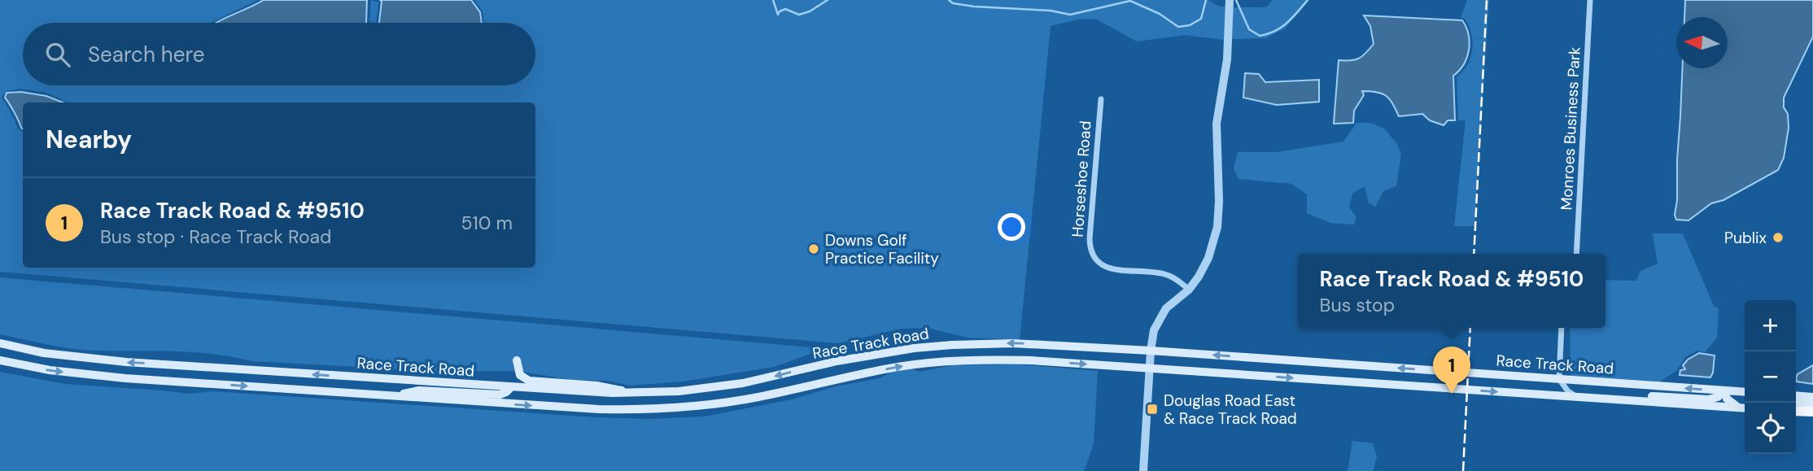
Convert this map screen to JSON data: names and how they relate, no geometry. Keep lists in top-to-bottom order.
{
  "streets": {
    "main road": ["Race Track Road"],
    "street": ["Monroes Business Park", "Horseshoe Road"]
  },
  "places": {
    "other": ["Publix", "Downs Golf Practice Facility"],
    "transit": ["Douglas Road East & Race Track Road"]
  },
  "north": "left",
  "page": {
    "search": "Search here",
    "heading": "Nearby",
    "list": [
      {
        "mark": "1",
        "name": "Race Track Road & #9510",
        "note": "Bus stop · Race Track Road",
        "value": "510 m"
      }
    ],
    "popup": ["Race Track Road & #9510", "Bus stop"],
    "map_buttons": ["+", "−"],
    "pins": "1"
  }
}
